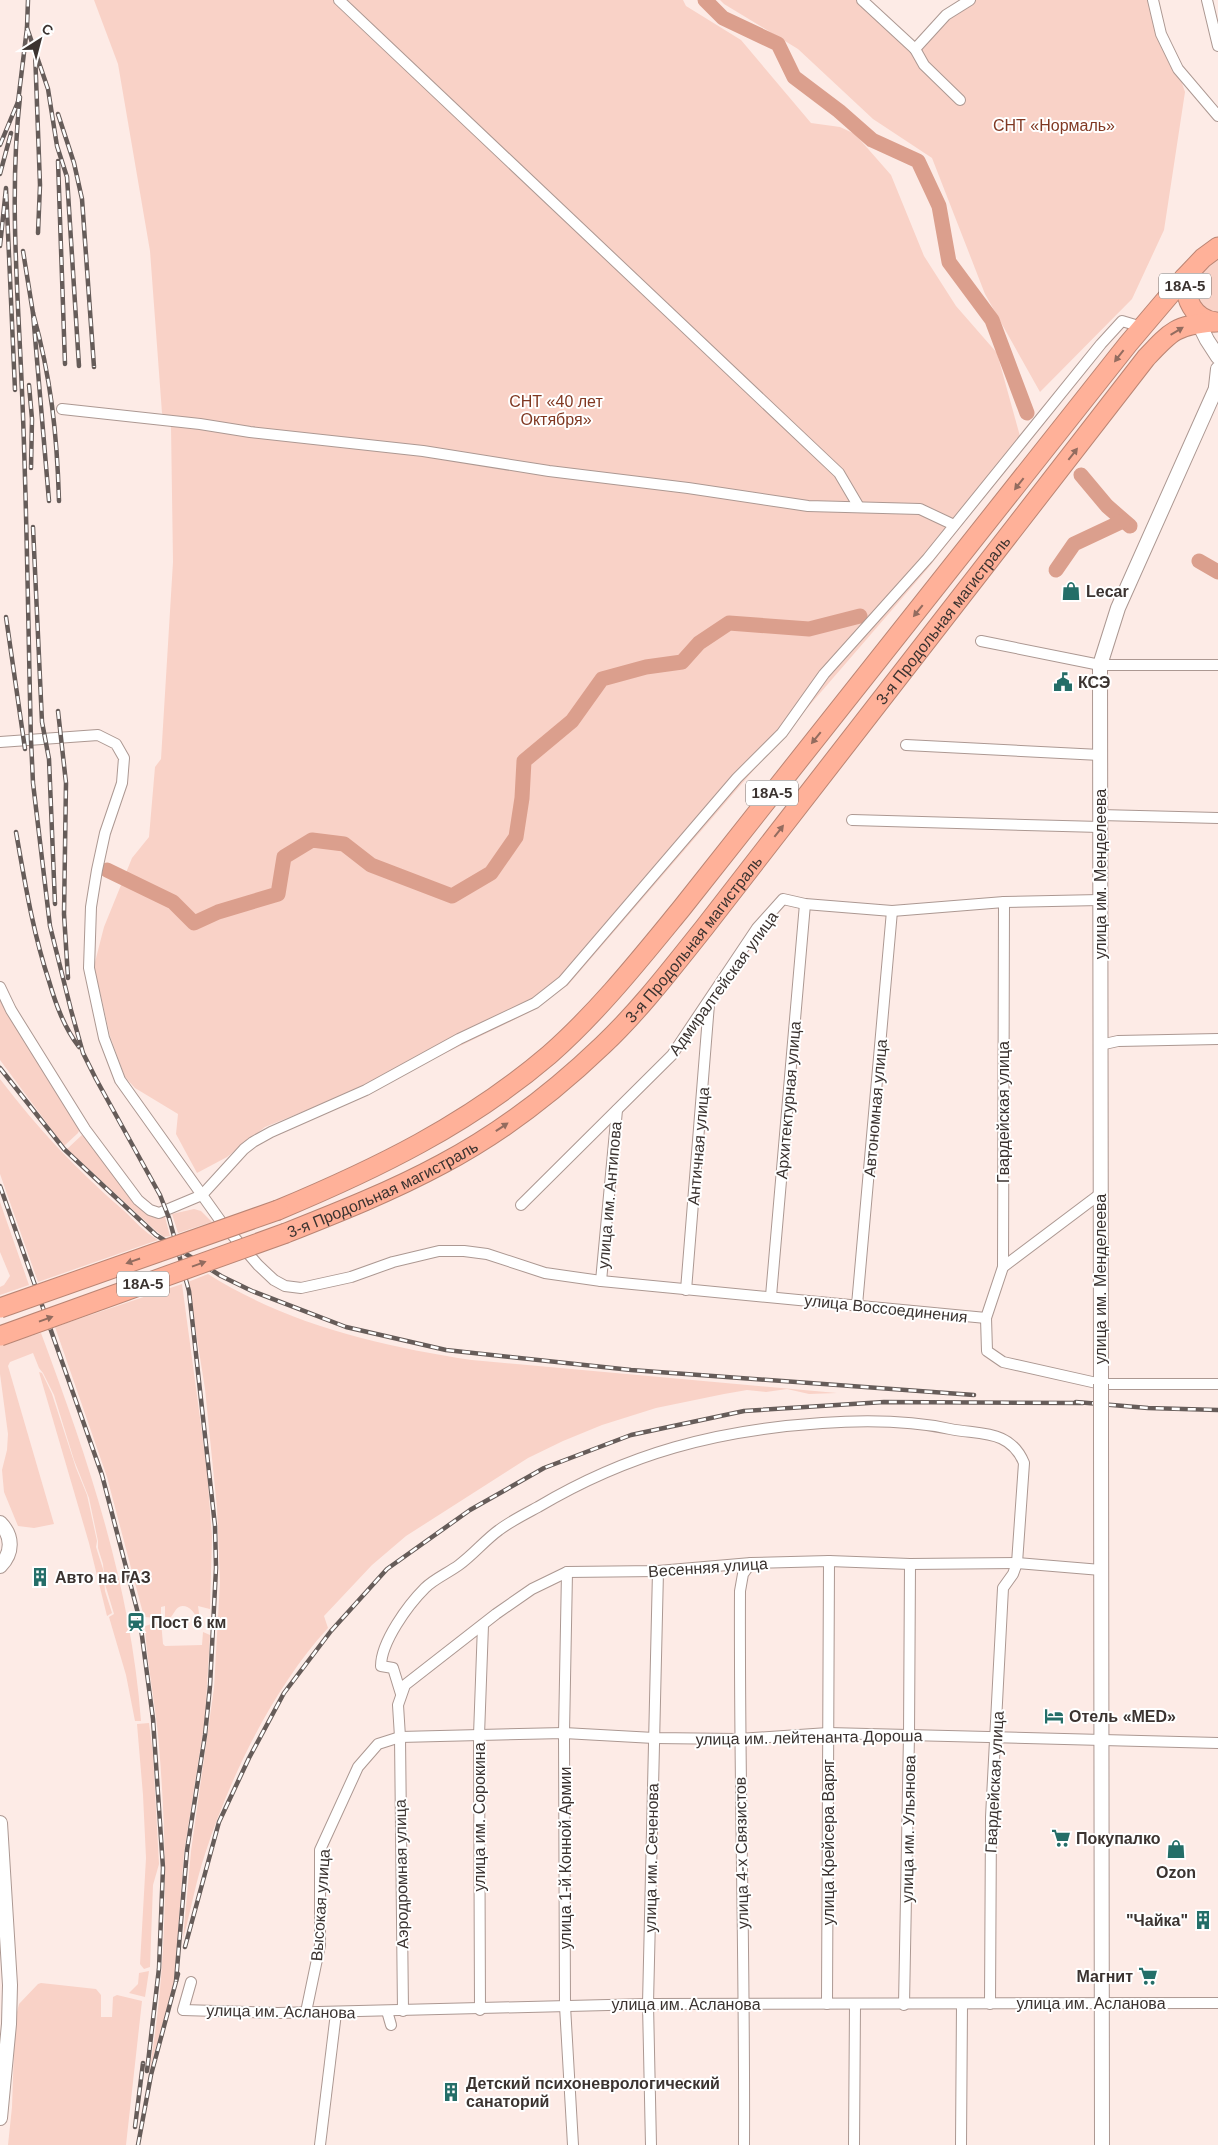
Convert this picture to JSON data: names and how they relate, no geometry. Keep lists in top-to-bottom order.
{
  "streets": {
    "highway": ["18А-5", "3-я Продольная магистраль"],
    "main road": ["улица им. Менделеева"],
    "street": [
      "Адмиралтейская улица",
      "Архитектурная улица",
      "Автономная улица",
      "Гвардейская улица",
      "Античная улица",
      "улица им. Антипова",
      "улица Воссоединения",
      "Весенняя улица",
      "улица им. лейтенанта Дороша",
      "улица им. Сорокина",
      "улица им. Ульянова",
      "улица Крейсера Варяг",
      "улица 4-х Связистов",
      "улица 1-й Конной Армии",
      "улица им. Сеченова",
      "Аэродромная улица",
      "Высокая улица",
      "улица им. Асланова"
    ]
  },
  "crossings": [
    ["18А-5", "3-я Продольная магистраль"],
    ["улица им. Менделеева", "Адмиралтейская улица"],
    ["улица им. Менделеева", "улица Воссоединения"],
    ["улица им. Менделеева", "Весенняя улица"],
    ["Адмиралтейская улица", "Архитектурная улица"],
    ["Адмиралтейская улица", "Автономная улица"],
    ["Адмиралтейская улица", "Гвардейская улица"],
    ["Адмиралтейская улица", "Античная улица"],
    ["Адмиралтейская улица", "улица им. Антипова"],
    ["Архитектурная улица", "улица Воссоединения"],
    ["Автономная улица", "улица Воссоединения"],
    ["Гвардейская улица", "улица Воссоединения"],
    ["Гвардейская улица", "Весенняя улица"],
    ["Гвардейская улица", "улица им. лейтенанта Дороша"],
    ["Гвардейская улица", "улица им. Асланова"],
    ["Античная улица", "улица Воссоединения"],
    ["улица им. Антипова", "улица Воссоединения"],
    ["Весенняя улица", "улица им. Сорокина"],
    ["Весенняя улица", "улица им. Ульянова"],
    ["Весенняя улица", "улица Крейсера Варяг"],
    ["Весенняя улица", "улица 4-х Связистов"],
    ["Весенняя улица", "улица 1-й Конной Армии"],
    ["Весенняя улица", "улица им. Сеченова"],
    ["улица им. лейтенанта Дороша", "улица им. Сорокина"],
    ["улица им. лейтенанта Дороша", "улица им. Ульянова"],
    ["улица им. лейтенанта Дороша", "улица Крейсера Варяг"],
    ["улица им. лейтенанта Дороша", "улица 4-х Связистов"],
    ["улица им. лейтенанта Дороша", "улица 1-й Конной Армии"],
    ["улица им. лейтенанта Дороша", "улица им. Сеченова"],
    ["улица им. лейтенанта Дороша", "Аэродромная улица"],
    ["улица им. лейтенанта Дороша", "Высокая улица"],
    ["улица им. Сорокина", "улица им. Асланова"],
    ["улица им. Ульянова", "улица им. Асланова"],
    ["улица Крейсера Варяг", "улица им. Асланова"],
    ["улица 4-х Связистов", "улица им. Асланова"],
    ["улица 1-й Конной Армии", "улица им. Асланова"],
    ["улица им. Сеченова", "улица им. Асланова"],
    ["Аэродромная улица", "Высокая улица"],
    ["Аэродромная улица", "улица им. Асланова"],
    ["Высокая улица", "улица им. Асланова"]
  ],
  "parks": ["СНТ «Нормаль»", "СНТ «40 лет Октября»"],
  "places": {
    "shop": ["Lecar", "Ozon"],
    "public building": ["КСЭ"],
    "building": ["Авто на ГАЗ", "\"Чайка\"", "Детский психоневрологический санаторий"],
    "station": ["Пост 6 км"],
    "hotel": ["Отель «MED»"],
    "supermarket": ["Покупалко", "Магнит"]
  },
  "north": "top right"
}
